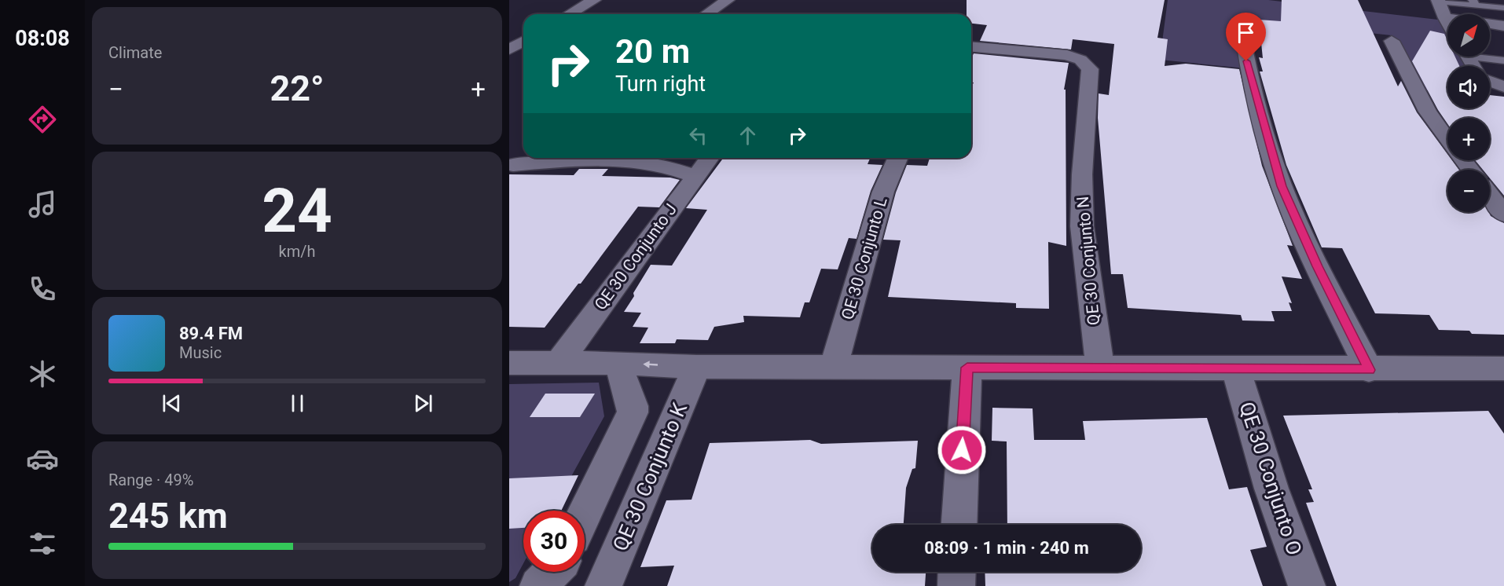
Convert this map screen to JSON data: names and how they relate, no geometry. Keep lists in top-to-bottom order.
{
  "streets": {
    "street": [
      "QE 30 Conjunto J",
      "QE 30 Conjunto L",
      "QE 30 Conjunto N",
      "QE 30 Conjunto K",
      "QE 30 Conjunto O"
    ]
  },
  "north": "top right",
  "page": {
    "tabs": "08:08",
    "tile": [
      "Climate",
      ["24", "km/h"],
      ["Range · 49%", "245 km"]
    ],
    "map_buttons": ["+", "−"],
    "turn": ["20 m", "Turn right"],
    "heat": ["−", "22°", "+"],
    "song": ["89.4 FM", "Music"],
    "limit": "30",
    "trip": "08:09 · 1 min · 240 m"
  }
}
